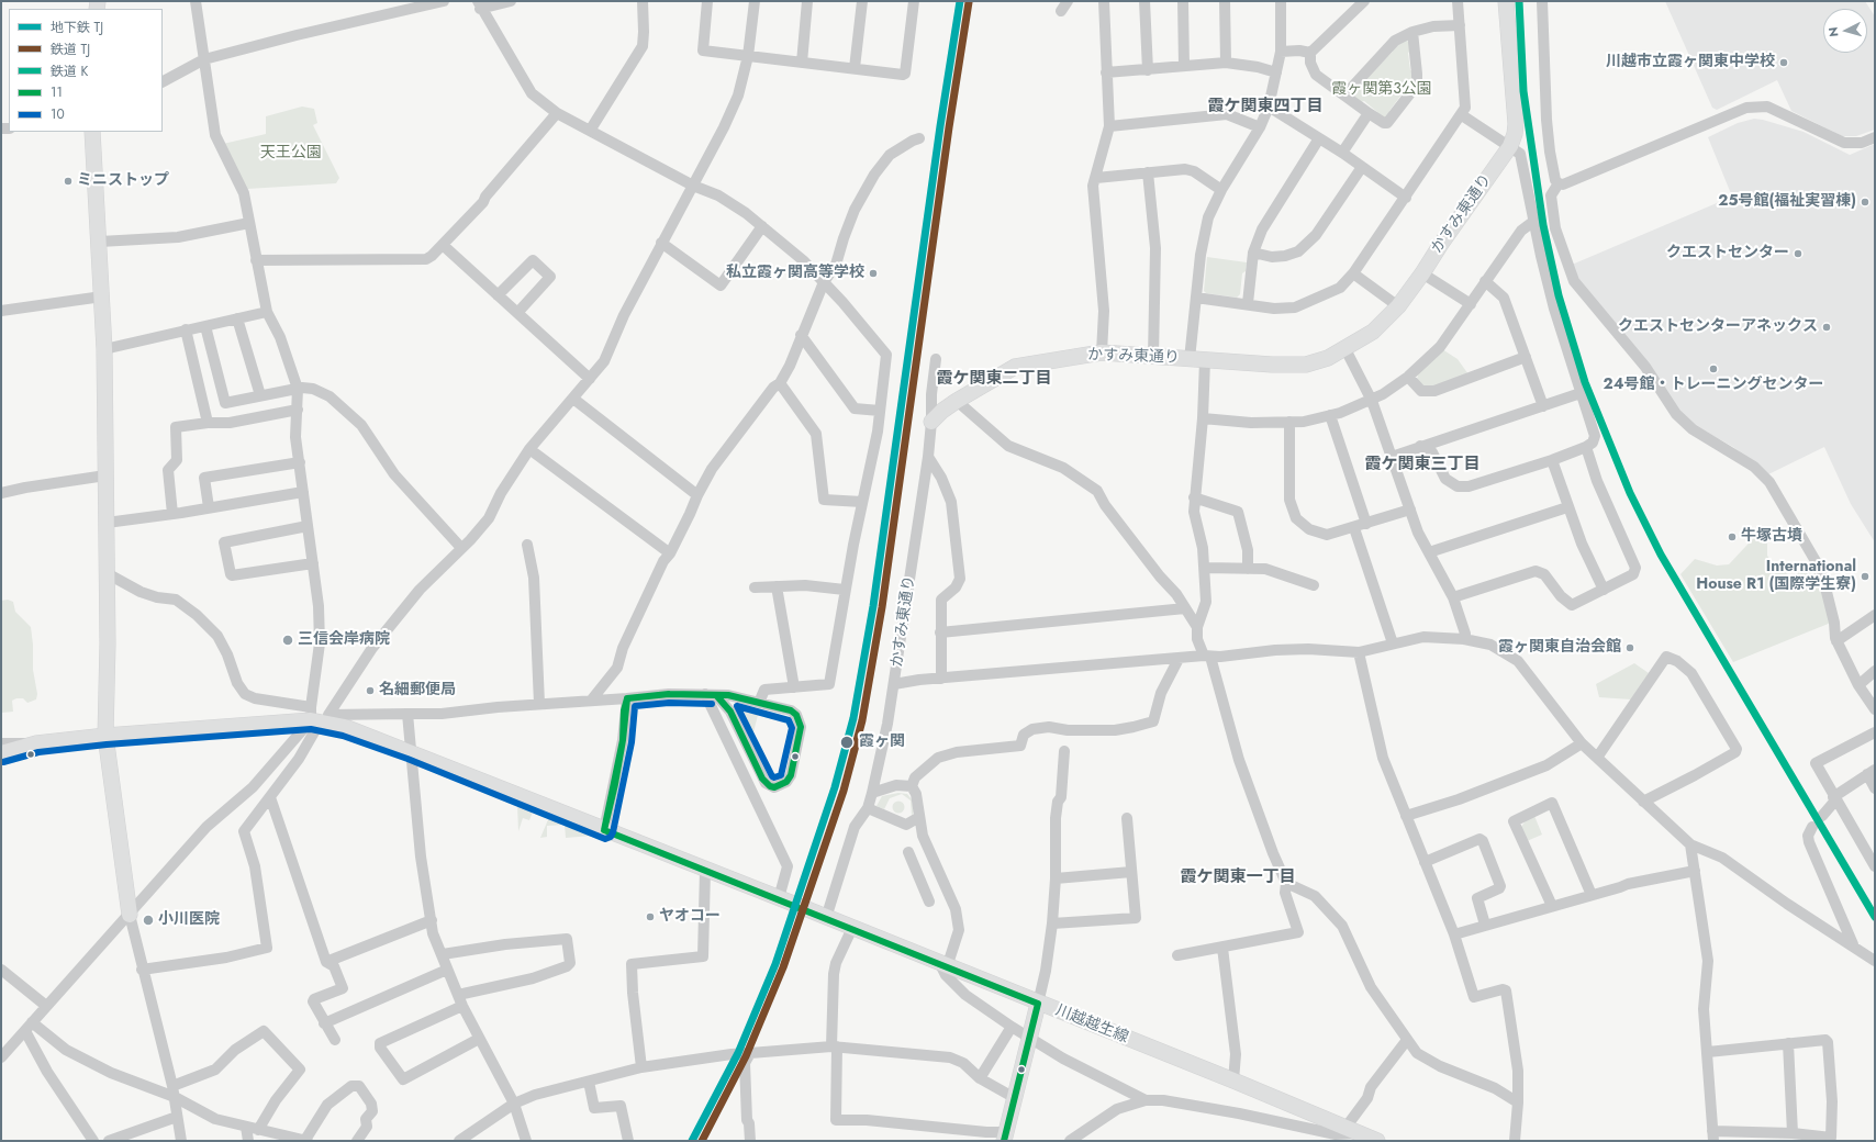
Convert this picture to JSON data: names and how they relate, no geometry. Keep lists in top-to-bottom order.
{
  "streets": {
    "street": ["かすみ東通り", "川越越生線"]
  },
  "crossings": [
    ["かすみ東通り", "川越越生線"]
  ],
  "districts": [
    "霞ケ関東四丁目",
    "霞ケ関東二丁目",
    "霞ケ関東三丁目",
    "霞ケ関東一丁目"
  ],
  "parks": ["霞ヶ関第3公園", "天王公園"],
  "places": [
    "川越市立霞ヶ関東中学校",
    "ミニストップ",
    "25号館(福祉実習棟)",
    "クエストセンター",
    "私立霞ヶ関高等学校",
    "クエストセンターアネックス",
    "24号館・トレーニングセンター",
    "牛塚古墳",
    "International House R1 (国際学生寮)",
    "三信会岸病院",
    "霞ヶ関東自治会館",
    "名細郵便局",
    "霞ヶ関",
    "ヤオコー",
    "小川医院"
  ],
  "lines": [
    "metro line TJ",
    "rail line K",
    "rail line TJ",
    "transit line 11",
    "transit line 10"
  ],
  "legend": [
    "地下鉄 TJ",
    "鉄道 TJ",
    "鉄道 K",
    "11",
    "10"
  ],
  "north": "left"
}
